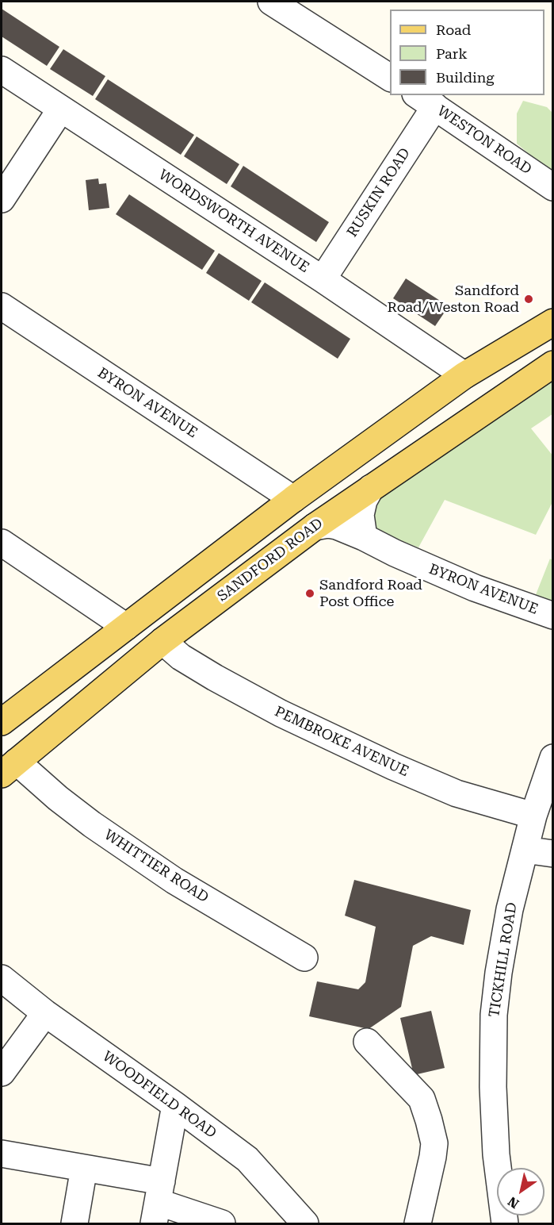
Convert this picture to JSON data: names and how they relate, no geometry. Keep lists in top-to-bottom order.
{
  "streets": {
    "main road": ["SANDFORD ROAD"],
    "street": [
      "WESTON ROAD",
      "RUSKIN ROAD",
      "WORDSWORTH AVENUE",
      "BYRON AVENUE",
      "PEMBROKE AVENUE",
      "WHITTIER ROAD",
      "TICKHILL ROAD",
      "WOODFIELD ROAD"
    ]
  },
  "crossings": [
    ["WESTON ROAD", "RUSKIN ROAD"],
    ["RUSKIN ROAD", "WORDSWORTH AVENUE"],
    ["BYRON AVENUE", "SANDFORD ROAD"],
    ["SANDFORD ROAD", "PEMBROKE AVENUE"],
    ["SANDFORD ROAD", "WHITTIER ROAD"],
    ["PEMBROKE AVENUE", "TICKHILL ROAD"]
  ],
  "places": ["Sandford Road/Weston Road", "Sandford Road Post Office"],
  "legend": ["Road", "Park", "Building"],
  "north": "bottom left"
}
